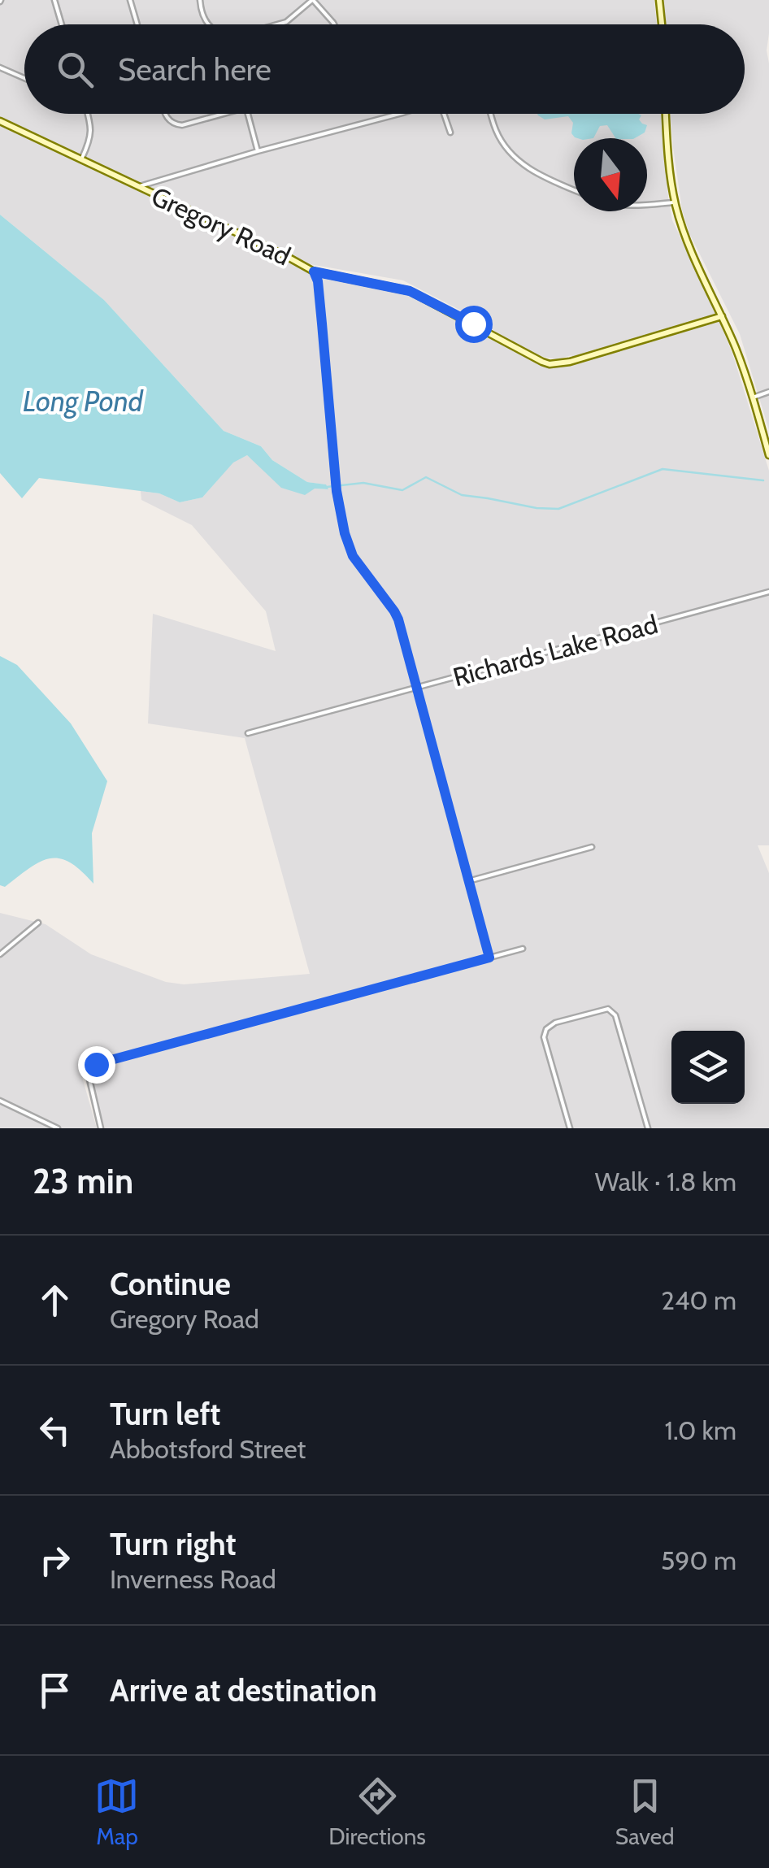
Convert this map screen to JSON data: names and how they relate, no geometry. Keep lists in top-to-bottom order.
{
  "streets": {
    "street": ["Gregory Road", "Richards Lake Road"]
  },
  "water": ["Long Pond"],
  "north": "bottom",
  "page": {
    "search": "Search here",
    "heading": ["23 min", "Walk · 1.8 km"],
    "list": [
      ["Continue", "Gregory Road", "240 m"],
      ["Turn left", "Abbotsford Street", "1.0 km"],
      ["Turn right", "Inverness Road", "590 m"],
      "Arrive at destination"
    ],
    "nav": ["Map", "Directions", "Saved"]
  }
}
